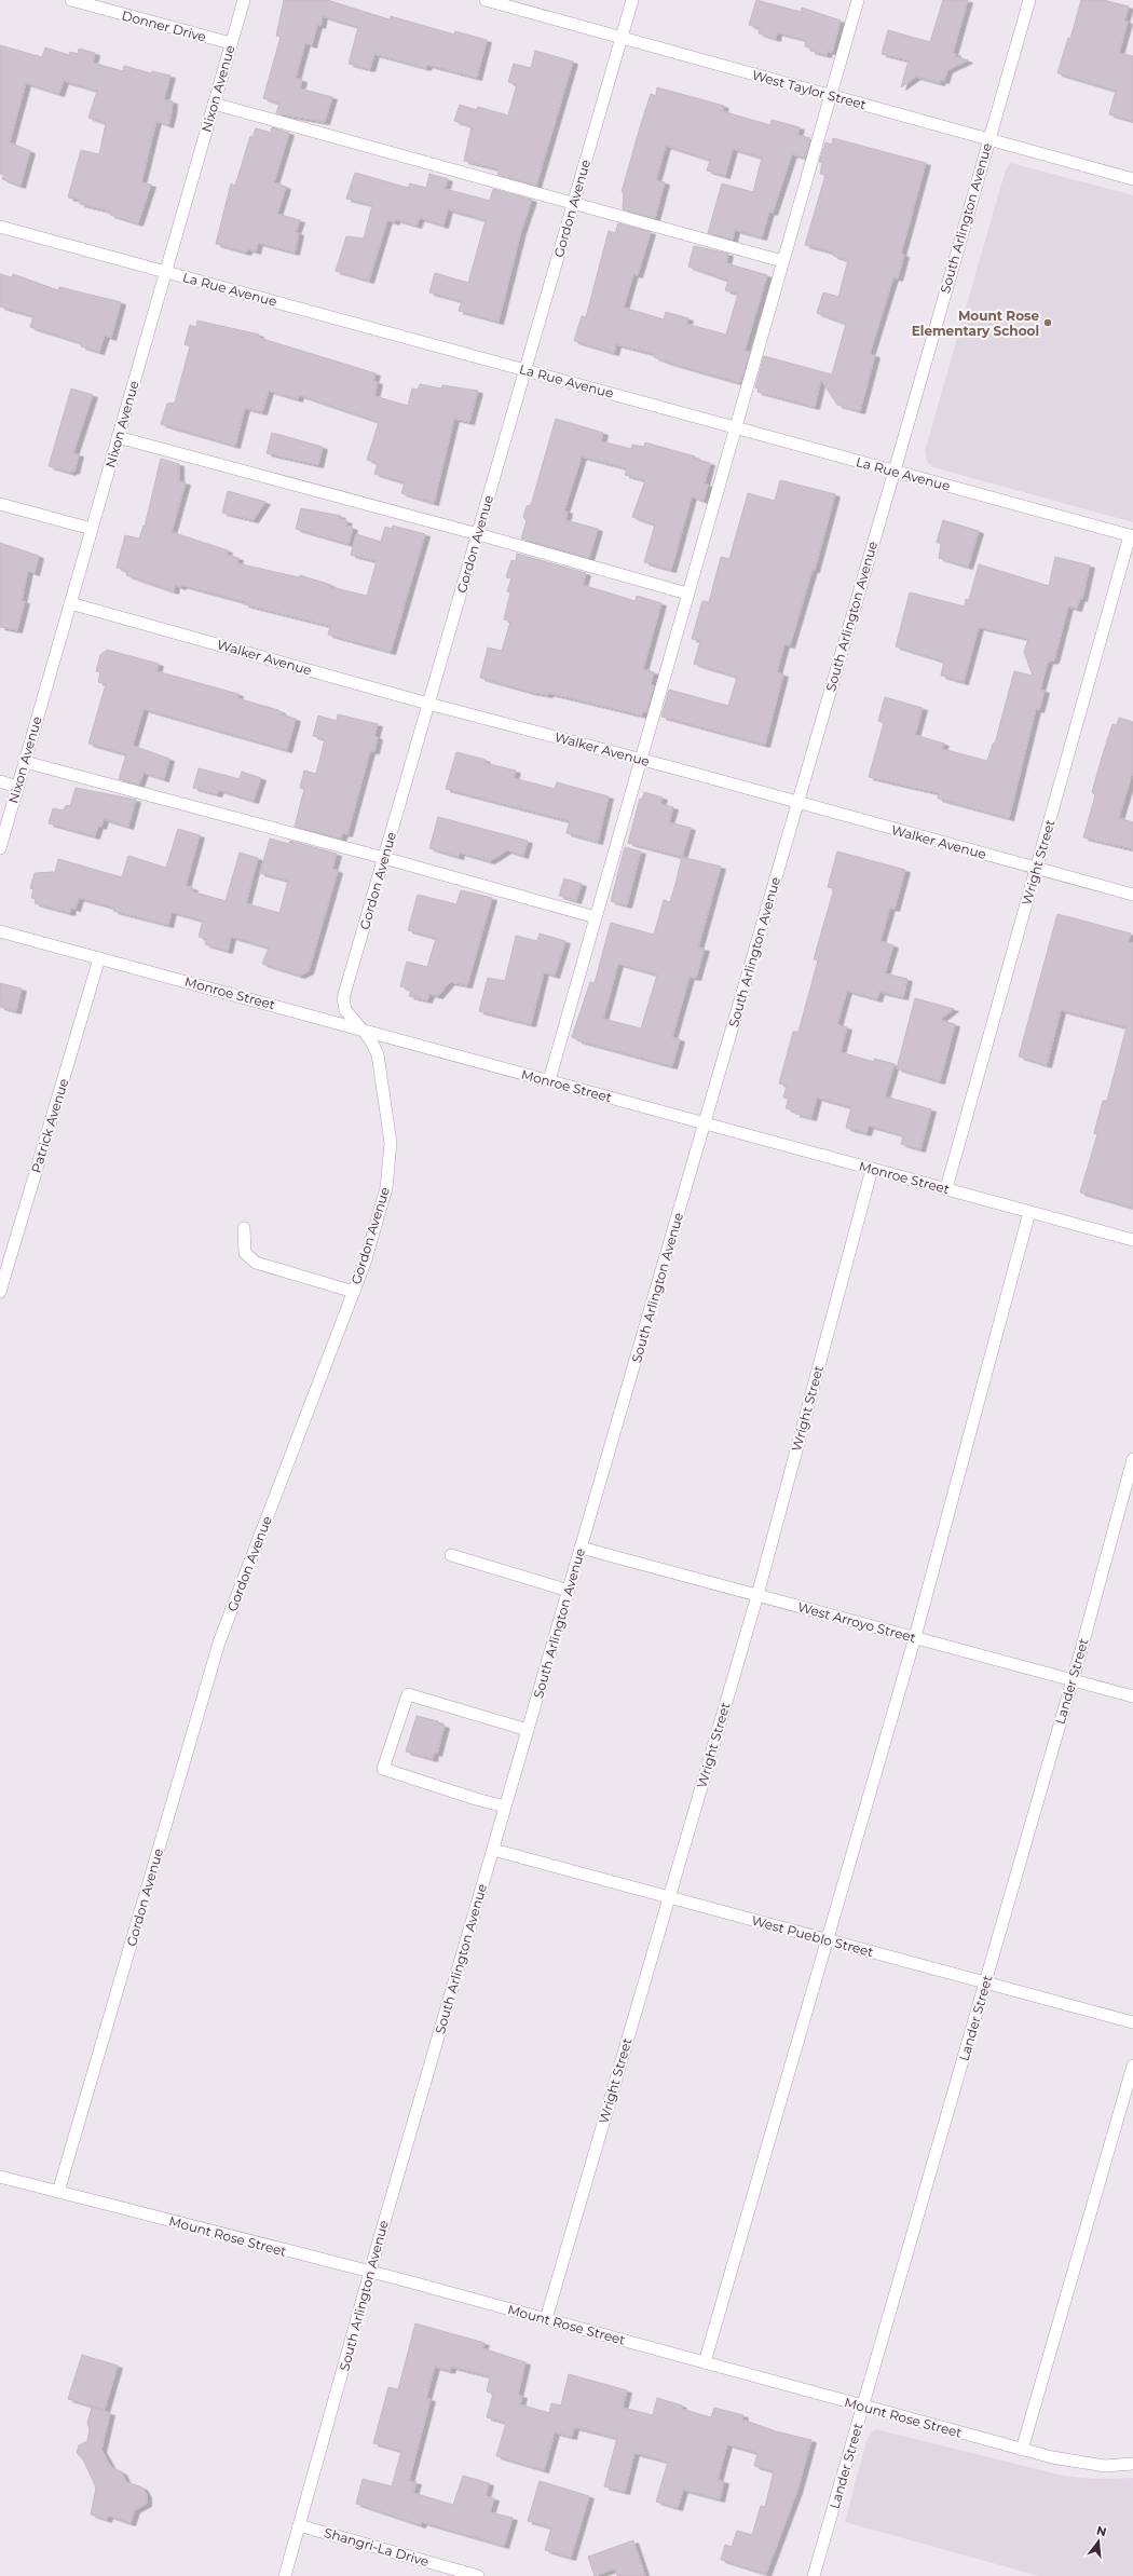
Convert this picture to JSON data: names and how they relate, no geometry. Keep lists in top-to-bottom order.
{
  "streets": {
    "street": [
      "Donner Drive",
      "Nixon Avenue",
      "West Taylor Street",
      "Gordon Avenue",
      "South Arlington Avenue",
      "La Rue Avenue",
      "Walker Avenue",
      "Wright Street",
      "Monroe Street",
      "Patrick Avenue",
      "West Arroyo Street",
      "Lander Street",
      "West Pueblo Street",
      "Mount Rose Street",
      "Shangri-La Drive"
    ]
  },
  "crossings": [
    ["Donner Drive", "Nixon Avenue"],
    ["Nixon Avenue", "La Rue Avenue"],
    ["Nixon Avenue", "Walker Avenue"],
    ["West Taylor Street", "Gordon Avenue"],
    ["West Taylor Street", "South Arlington Avenue"],
    ["Gordon Avenue", "La Rue Avenue"],
    ["Gordon Avenue", "Walker Avenue"],
    ["Gordon Avenue", "Monroe Street"],
    ["Gordon Avenue", "Mount Rose Street"],
    ["South Arlington Avenue", "La Rue Avenue"],
    ["South Arlington Avenue", "Walker Avenue"],
    ["South Arlington Avenue", "Monroe Street"],
    ["South Arlington Avenue", "West Arroyo Street"],
    ["South Arlington Avenue", "West Pueblo Street"],
    ["South Arlington Avenue", "Mount Rose Street"],
    ["South Arlington Avenue", "Shangri-La Drive"],
    ["La Rue Avenue", "Wright Street"],
    ["Walker Avenue", "Wright Street"],
    ["Wright Street", "Monroe Street"],
    ["Wright Street", "West Arroyo Street"],
    ["Wright Street", "West Pueblo Street"],
    ["Wright Street", "Mount Rose Street"],
    ["Monroe Street", "Patrick Avenue"],
    ["West Arroyo Street", "Lander Street"],
    ["Lander Street", "West Pueblo Street"],
    ["Lander Street", "Mount Rose Street"]
  ],
  "places": ["Mount Rose Elementary School"],
  "north": "top"
}
